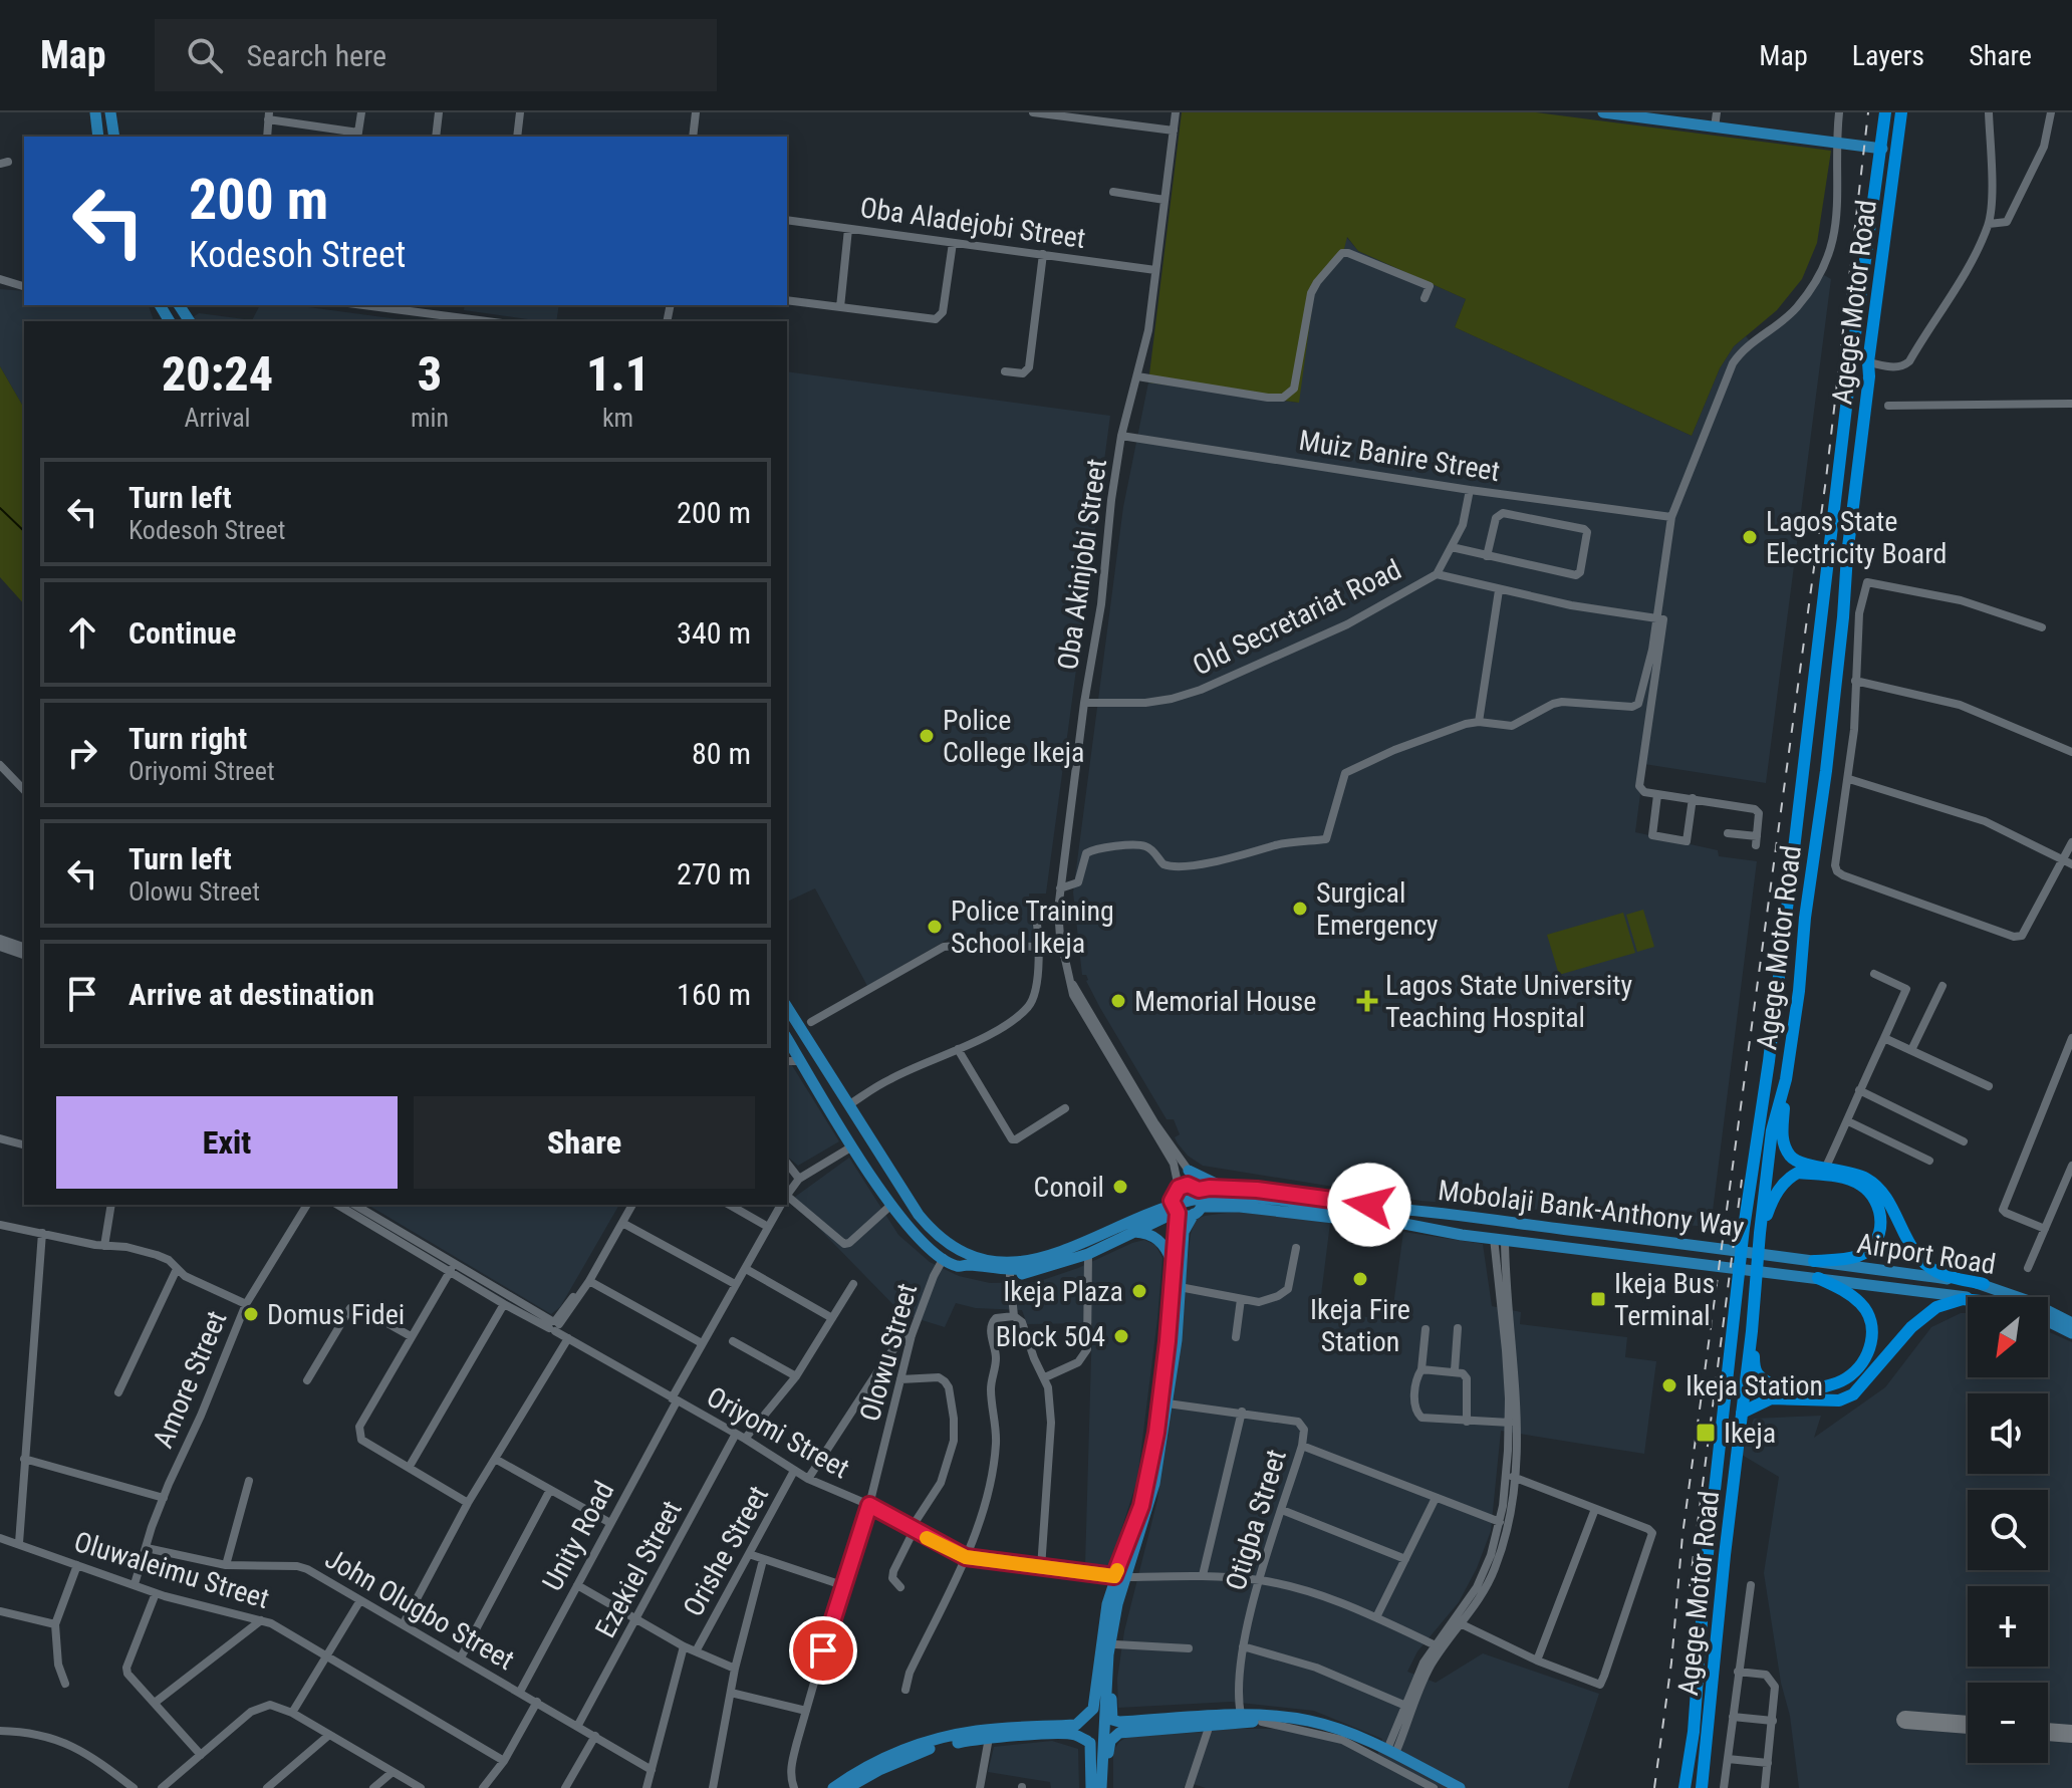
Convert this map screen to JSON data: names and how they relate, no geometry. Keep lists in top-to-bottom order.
{
  "streets": {
    "highway": ["Agege Motor Road"],
    "main road": ["Mobolaji Bank-Anthony Way", "Airport Road"],
    "street": [
      "Oba Aladejobi Street",
      "Muiz Banire Street",
      "Oba Akinjobi Street",
      "Old Secretariat Road",
      "Olowu Street",
      "Amore Street",
      "Oriyomi Street",
      "Otigba Street",
      "Unity Road",
      "Orishe Street",
      "Ezekiel Street",
      "Oluwaleimu Street",
      "John Olugbo Street"
    ]
  },
  "crossings": [
    ["Oba Aladejobi Street", "Oba Akinjobi Street"],
    ["Muiz Banire Street", "Oba Akinjobi Street"],
    ["Muiz Banire Street", "Old Secretariat Road"],
    ["Oba Akinjobi Street", "Old Secretariat Road"],
    ["Mobolaji Bank-Anthony Way", "Airport Road"],
    ["Mobolaji Bank-Anthony Way", "Olowu Street"],
    ["Mobolaji Bank-Anthony Way", "Unity Road"],
    ["Olowu Street", "Oriyomi Street"],
    ["Amore Street", "Oluwaleimu Street"],
    ["Amore Street", "John Olugbo Street"],
    ["Oriyomi Street", "Unity Road"],
    ["Oriyomi Street", "Orishe Street"],
    ["Oriyomi Street", "Ezekiel Street"],
    ["Unity Road", "John Olugbo Street"],
    ["Ezekiel Street", "John Olugbo Street"]
  ],
  "places": {
    "other": [
      "Lagos State Electricity Board",
      "Police College Ikeja",
      "Surgical Emergency",
      "Police Training School Ikeja",
      "Memorial House",
      "Conoil",
      "Ikeja Fire Station",
      "Ikeja Plaza",
      "Domus Fidei",
      "Block 504",
      "Ikeja Station"
    ],
    "health": ["Lagos State University Teaching Hospital"],
    "transit": ["Ikeja Bus Terminal", "Ikeja"]
  },
  "north": "bottom left",
  "page": {
    "header": "Map",
    "search": "Search here",
    "nav": ["Map", "Layers", "Share"],
    "turn": ["200 m", "Kodesoh Street"],
    "eta": [
      "20:24",
      "Arrival",
      "3",
      "min",
      "1.1",
      "km"
    ],
    "list": [
      {
        "name": "Turn left",
        "note": "Kodesoh Street",
        "value": "200 m"
      },
      {
        "name": "Continue",
        "value": "340 m"
      },
      {
        "name": "Turn right",
        "note": "Oriyomi Street",
        "value": "80 m"
      },
      {
        "name": "Turn left",
        "note": "Olowu Street",
        "value": "270 m"
      },
      {
        "name": "Arrive at destination",
        "value": "160 m"
      }
    ],
    "buttons": ["Exit", "Share"],
    "map_buttons": ["+", "−"]
  }
}
